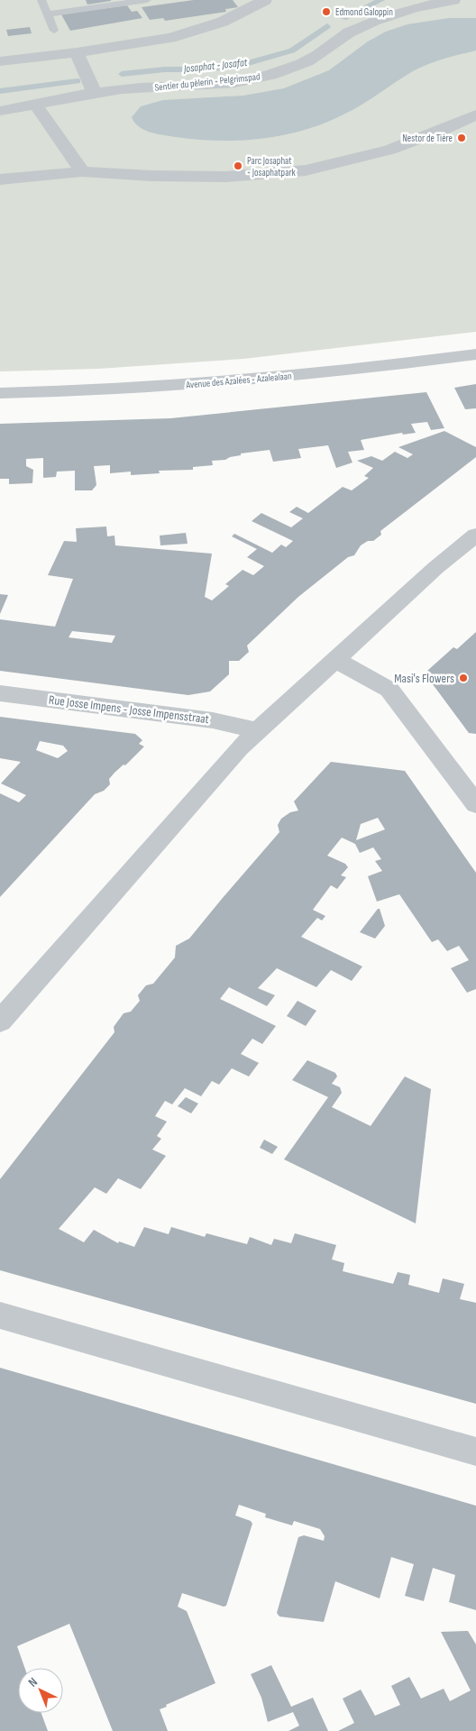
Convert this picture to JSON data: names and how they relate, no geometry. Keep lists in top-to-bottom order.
{
  "streets": {
    "street": ["Sentier du pèlerin - Pelgrimspad", "Avenue des Azalées - Azalealaan", "Rue Josse Impens - Josse Impensstraat"]
  },
  "water": ["Josaphat - Josafat"],
  "places": [
    "Edmond Galoppin",
    "Nestor de Tière",
    "Parc Josaphat - Josaphatpark",
    "Masi's Flowers"
  ],
  "north": "top left"
}
